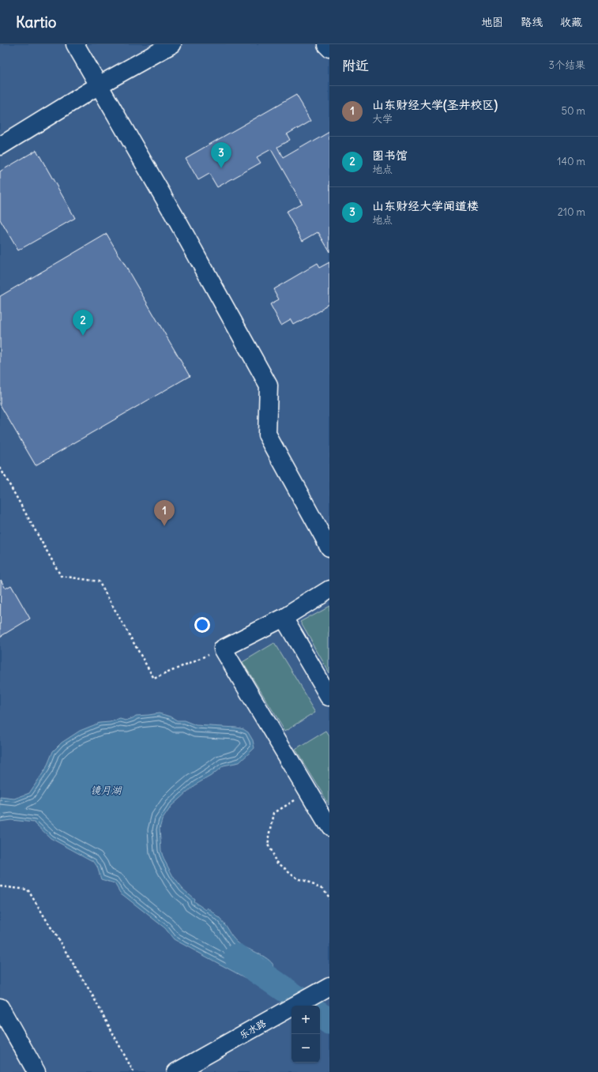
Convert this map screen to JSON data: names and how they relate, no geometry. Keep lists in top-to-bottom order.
{
  "streets": {
    "street": ["乐水路"]
  },
  "water": ["镜月湖"],
  "page": {
    "header": "Kartio",
    "nav": ["地图", "路线", "收藏"],
    "heading": ["附近", "3个结果"],
    "list": [
      {
        "mark": "1",
        "name": "山东财经大学(圣井校区)",
        "note": "大学",
        "value": "50 m"
      },
      {
        "mark": "2",
        "name": "图书馆",
        "note": "地点",
        "value": "140 m"
      },
      {
        "mark": "3",
        "name": "山东财经大学闻道楼",
        "note": "地点",
        "value": "210 m"
      }
    ],
    "pins": ["3", "2", "1"],
    "map_buttons": ["+", "−"]
  }
}
